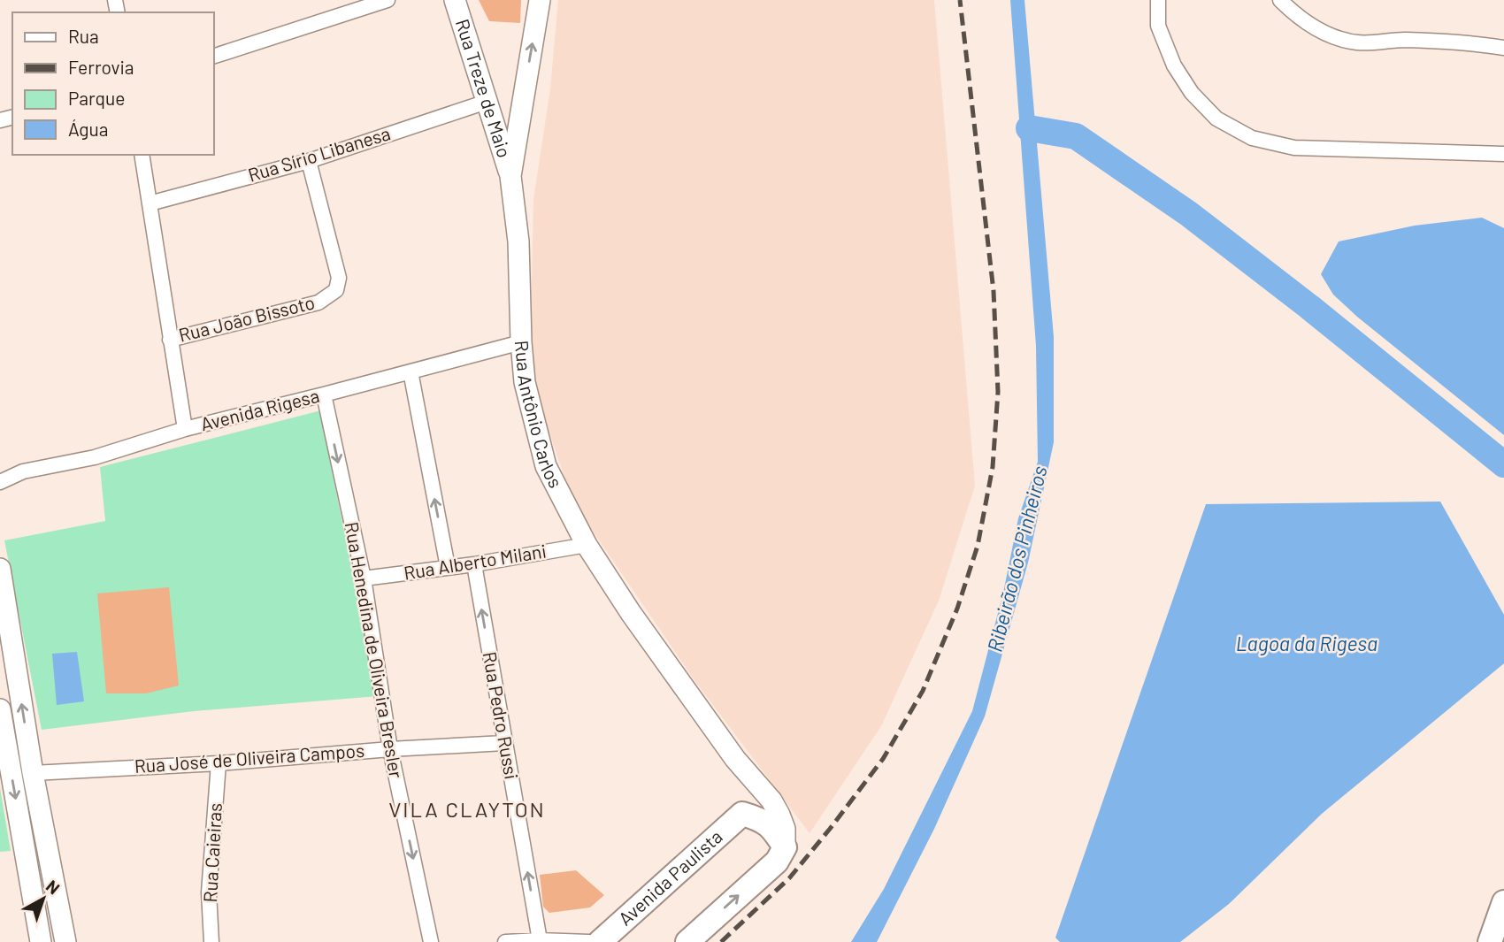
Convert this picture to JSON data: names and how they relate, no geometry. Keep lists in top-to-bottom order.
{
  "streets": {
    "main road": ["Rua Treze de Maio", "Rua Antônio Carlos", "Avenida Paulista"],
    "street": [
      "Rua Sírio Libanesa",
      "Rua João Bissoto",
      "Avenida Rigesa",
      "Rua Alberto Milani",
      "Rua Henedina de Oliveira Bresler",
      "Rua Pedro Russi",
      "Rua José de Oliveira Campos",
      "Rua Caieiras"
    ]
  },
  "crossings": [
    ["Rua Treze de Maio", "Rua Sírio Libanesa"],
    ["Rua Treze de Maio", "Rua Antônio Carlos"],
    ["Rua Sírio Libanesa", "Rua João Bissoto"],
    ["Avenida Rigesa", "Rua Antônio Carlos"],
    ["Avenida Rigesa", "Rua Henedina de Oliveira Bresler"],
    ["Rua Antônio Carlos", "Rua Alberto Milani"],
    ["Rua Alberto Milani", "Rua Henedina de Oliveira Bresler"],
    ["Rua Alberto Milani", "Rua Pedro Russi"],
    ["Rua Henedina de Oliveira Bresler", "Rua José de Oliveira Campos"],
    ["Rua Pedro Russi", "Rua José de Oliveira Campos"],
    ["Rua José de Oliveira Campos", "Rua Caieiras"]
  ],
  "one_way": ["Rua Pedro Russi"],
  "districts": ["VILA CLAYTON"],
  "water": ["Ribeirão dos Pinheiros", "Lagoa da Rigesa"],
  "legend": [
    "Rua",
    "Ferrovia",
    "Parque",
    "Água"
  ],
  "north": "top right"
}
